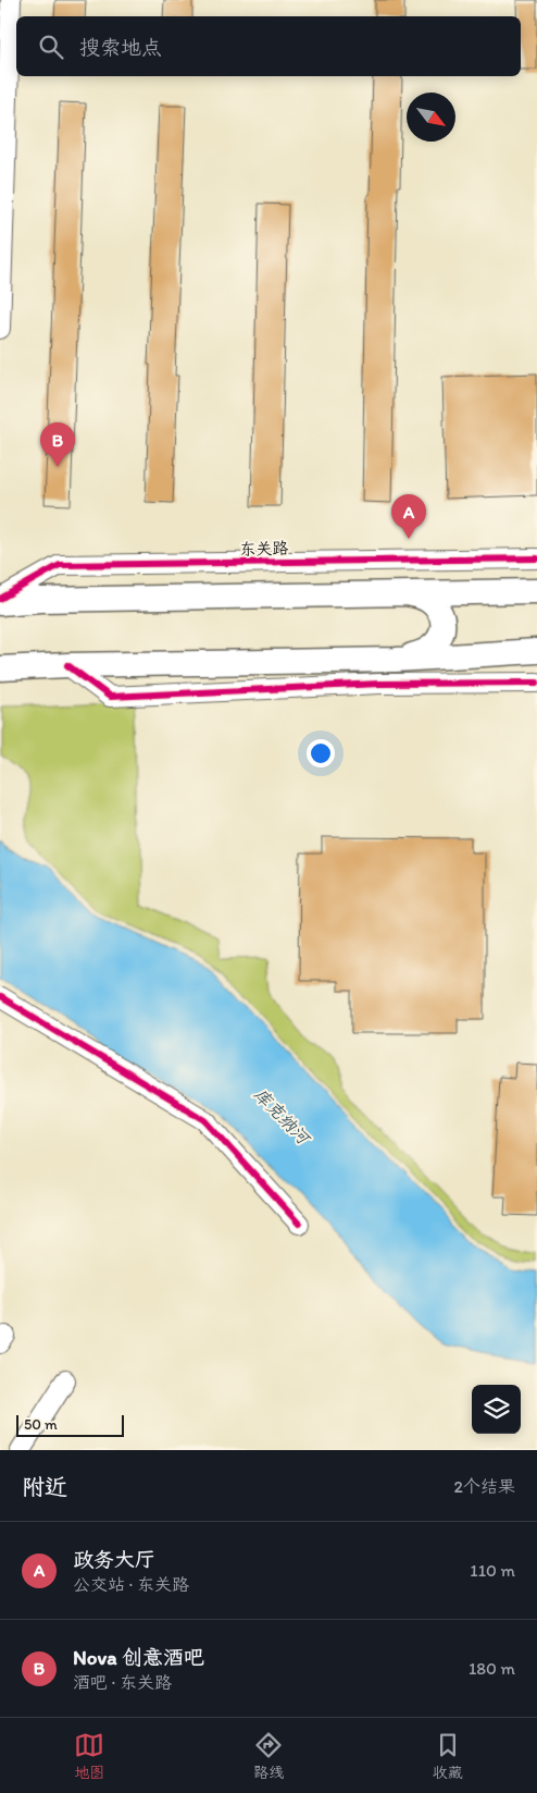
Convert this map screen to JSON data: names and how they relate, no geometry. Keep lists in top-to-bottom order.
{
  "streets": {
    "street": ["东关路"]
  },
  "water": ["库克纳河"],
  "scale_bar": "50 m",
  "north": "bottom right",
  "page": {
    "search": "搜索地点",
    "pins": ["B", "A"],
    "scale": "50 m",
    "heading": ["附近", "2个结果"],
    "list": [
      {
        "mark": "A",
        "name": "政务大厅",
        "note": "公交站 · 东关路",
        "value": "110 m"
      },
      {
        "mark": "B",
        "name": "Nova 创意酒吧",
        "note": "酒吧 · 东关路",
        "value": "180 m"
      }
    ],
    "nav": ["地图", "路线", "收藏"]
  }
}
